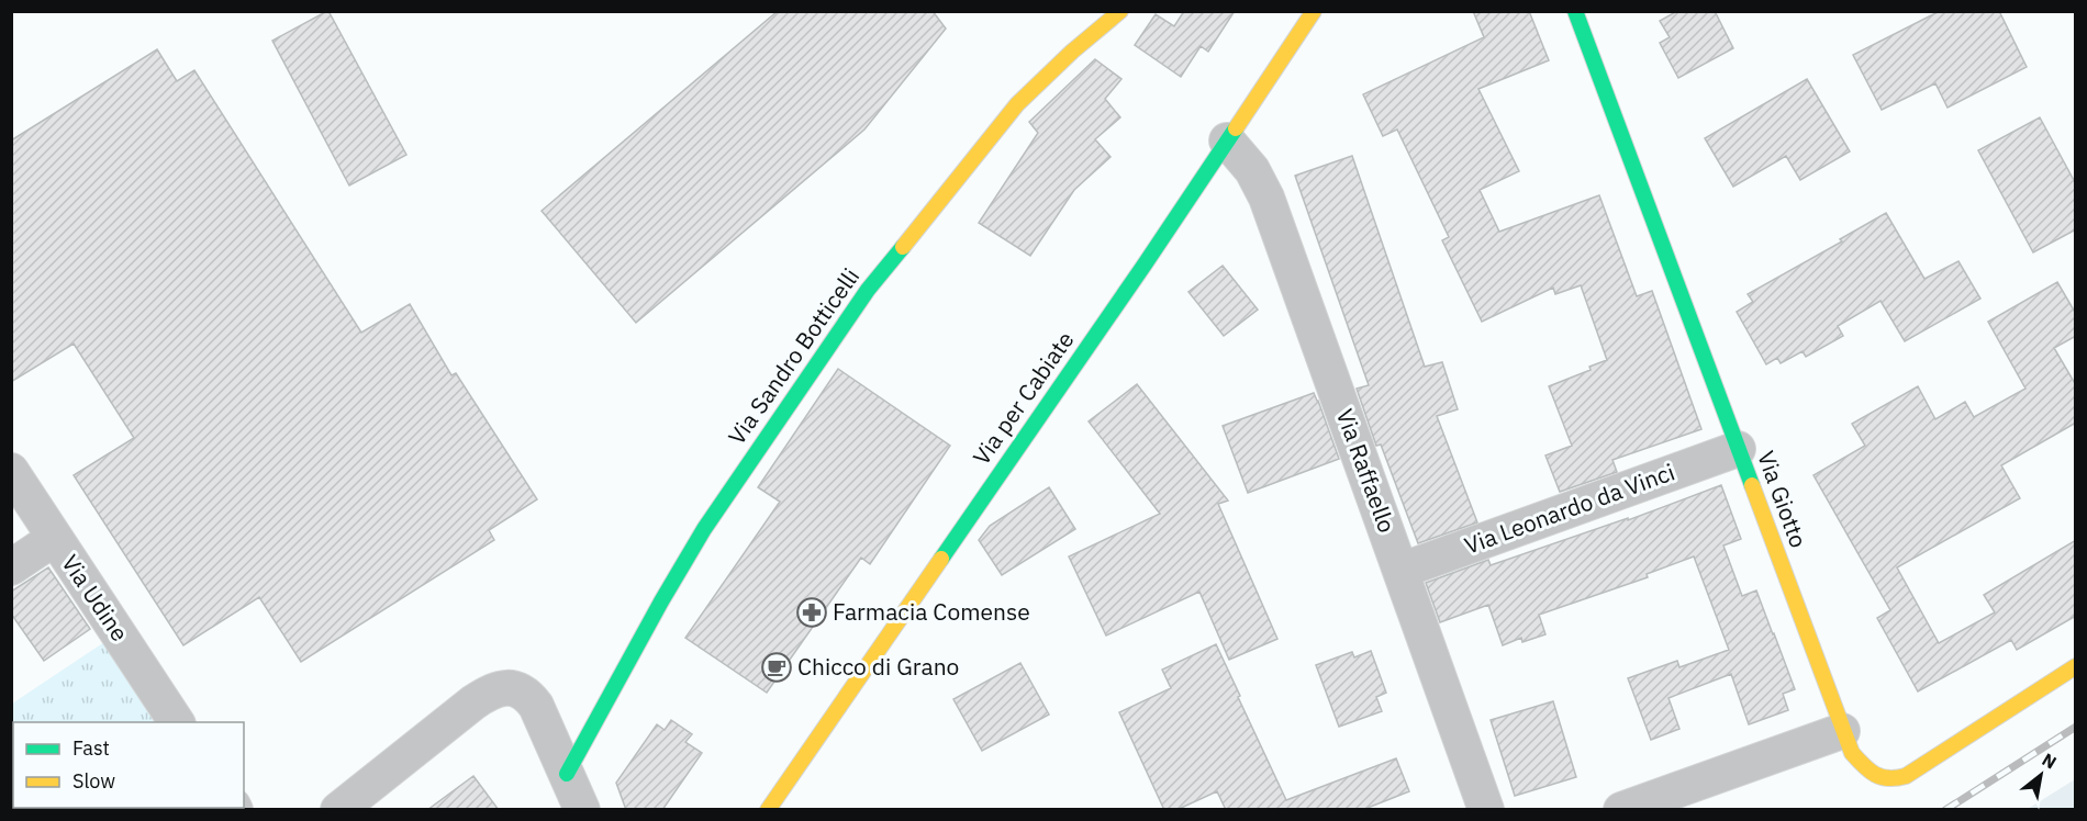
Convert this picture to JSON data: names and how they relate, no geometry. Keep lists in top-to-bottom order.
{
  "streets": {
    "street": [
      "Via Sandro Botticelli",
      "Via per Cabiate",
      "Via Raffaello",
      "Via Giotto",
      "Via Leonardo da Vinci",
      "Via Udine"
    ]
  },
  "crossings": [
    ["Via per Cabiate", "Via Raffaello"],
    ["Via Raffaello", "Via Leonardo da Vinci"],
    ["Via Giotto", "Via Leonardo da Vinci"]
  ],
  "places": {
    "pharmacy": ["Farmacia Comense"],
    "cafe": ["Chicco di Grano"]
  },
  "legend": ["Fast", "Slow"],
  "north": "top right"
}
